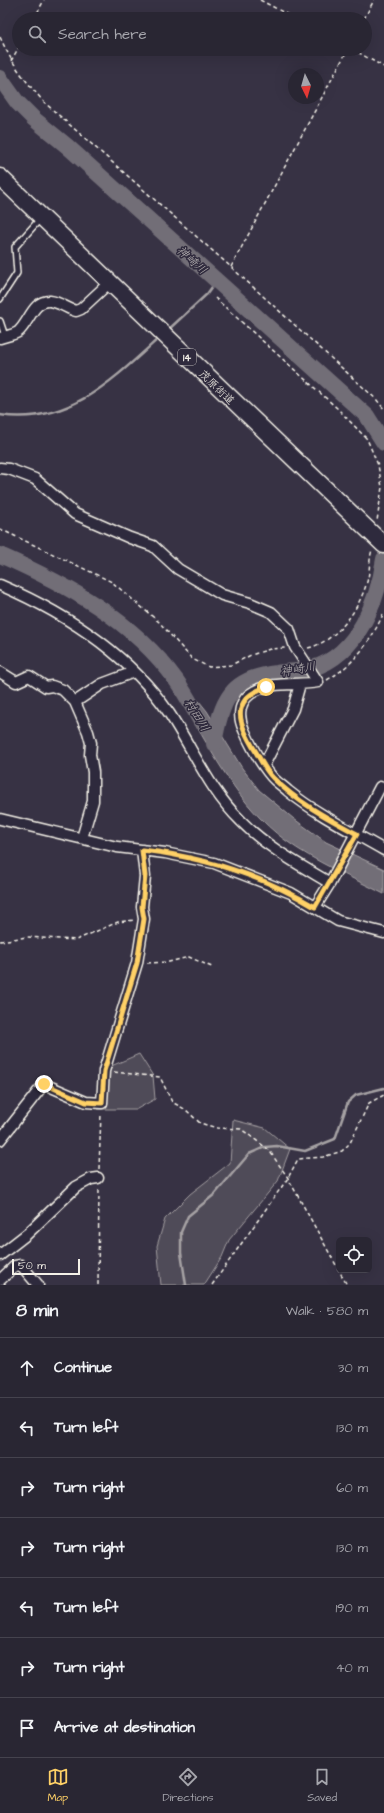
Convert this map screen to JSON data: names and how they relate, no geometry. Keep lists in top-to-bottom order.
{
  "streets": {
    "main road": ["14", "茂原街道"]
  },
  "water": ["神崎川", "村田川"],
  "scale_bar": "50 m",
  "north": "bottom",
  "page": {
    "search": "Search here",
    "scale": "50 m",
    "heading": ["8 min", "Walk · 580 m"],
    "list": [
      ["Continue", "30 m"],
      ["Turn left", "130 m"],
      ["Turn right", "60 m"],
      ["Turn right", "130 m"],
      ["Turn left", "190 m"],
      ["Turn right", "40 m"],
      "Arrive at destination"
    ],
    "nav": ["Map", "Directions", "Saved"]
  }
}
